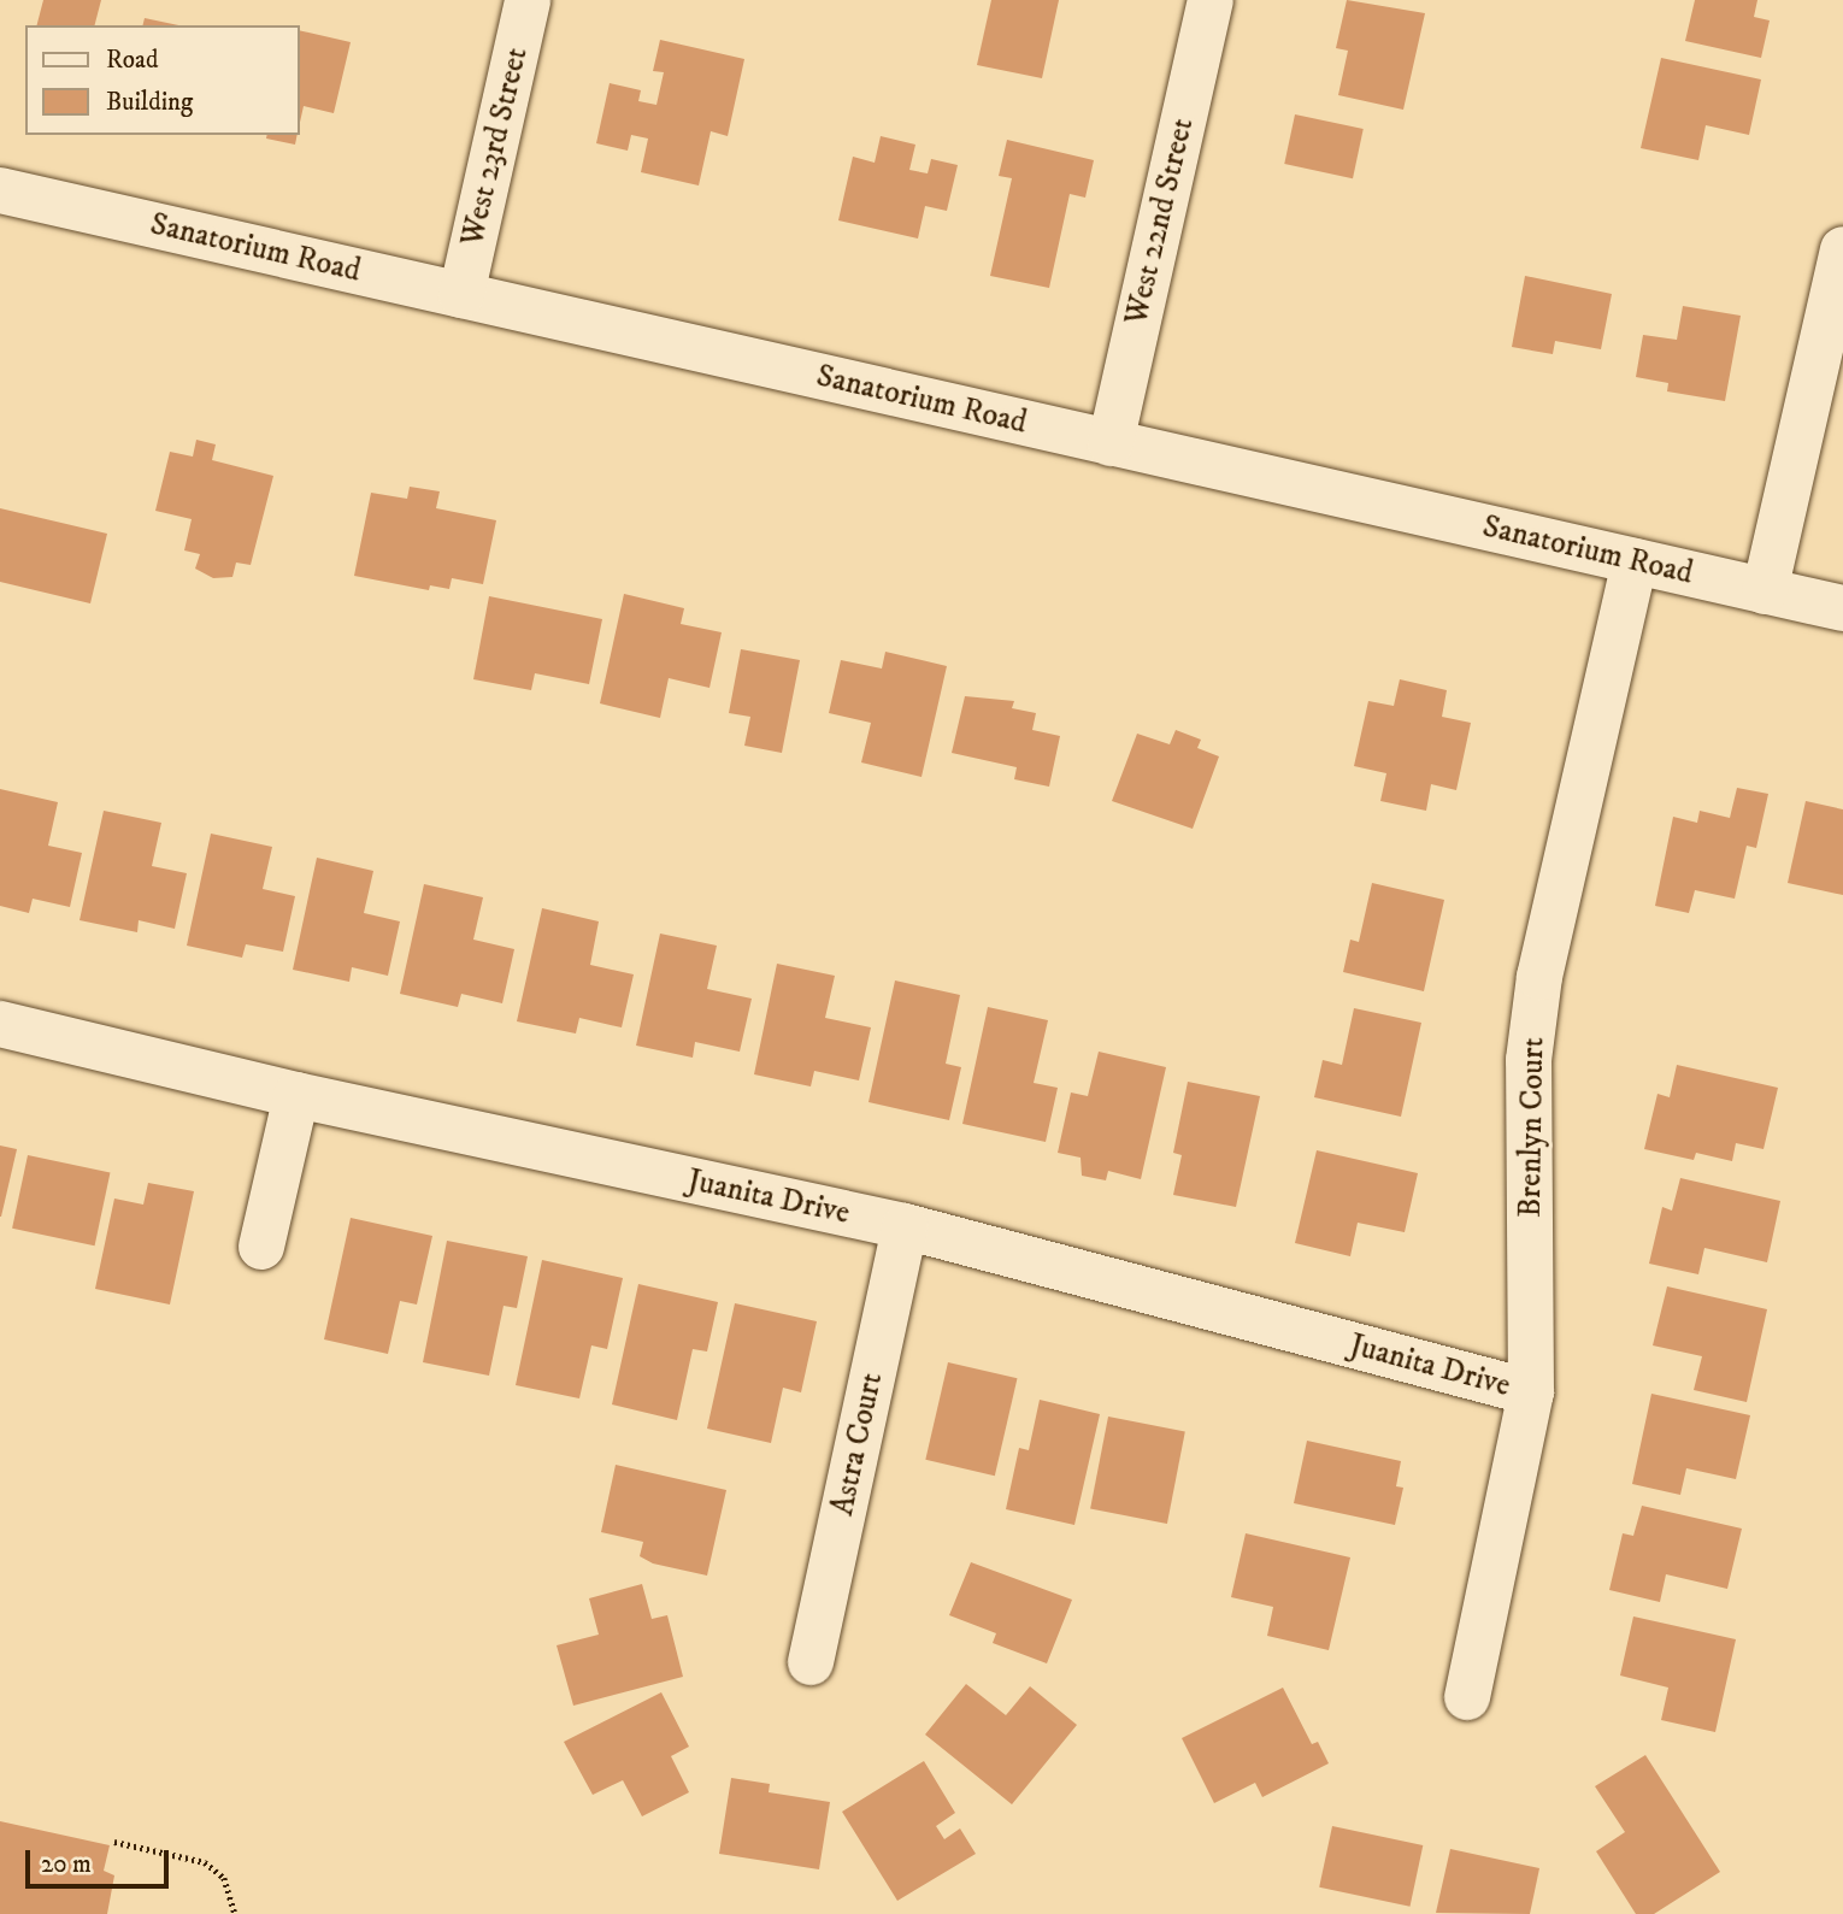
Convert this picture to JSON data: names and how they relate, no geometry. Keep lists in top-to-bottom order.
{
  "streets": {
    "street": [
      "West 23rd Street",
      "West 22nd Street",
      "Sanatorium Road",
      "Brenlyn Court",
      "Juanita Drive",
      "Astra Court"
    ]
  },
  "crossings": [
    ["West 23rd Street", "Sanatorium Road"],
    ["West 22nd Street", "Sanatorium Road"],
    ["Sanatorium Road", "Brenlyn Court"],
    ["Brenlyn Court", "Juanita Drive"],
    ["Juanita Drive", "Astra Court"]
  ],
  "legend": ["Road", "Building"],
  "scale_bar": "20 m"
}
